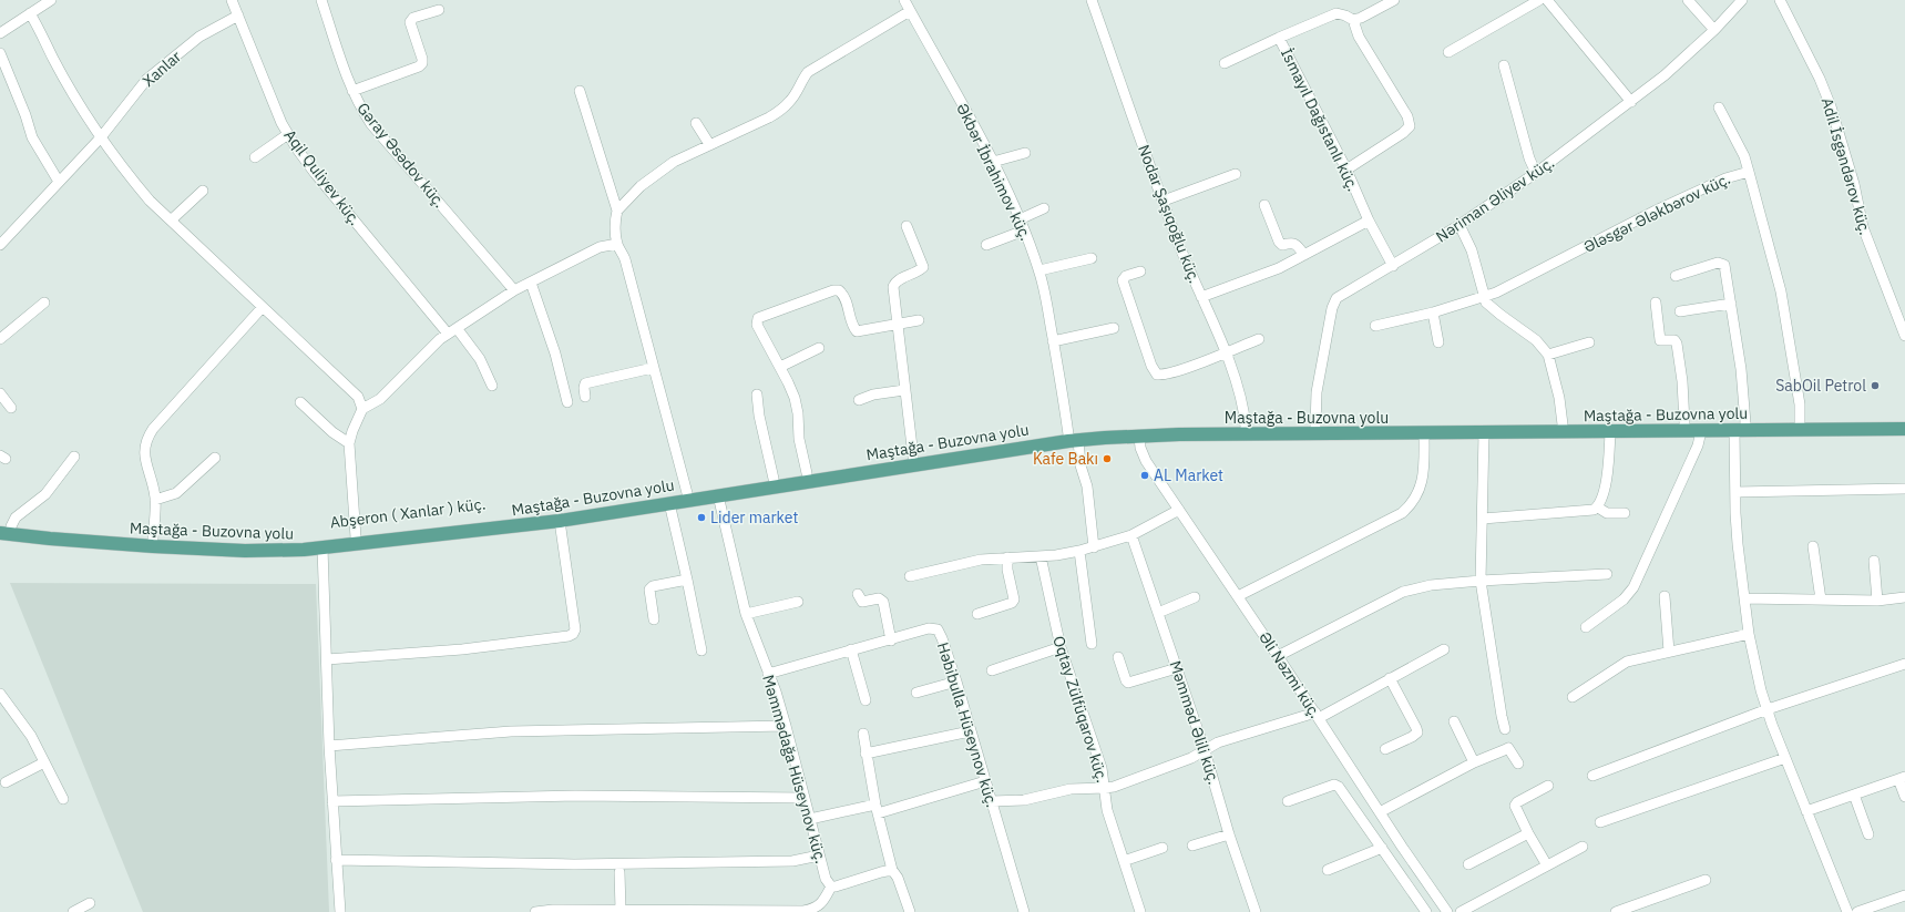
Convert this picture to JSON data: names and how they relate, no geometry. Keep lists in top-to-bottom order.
{
  "streets": {
    "main road": ["Maştağa - Buzovna yolu", "Abşeron ( Xanlar ) küç."],
    "street": [
      "Xanlar",
      "İsmayıl Dağıstanlı küç.",
      "Gəray Əsədov küç.",
      "Adil İsgəndərov küç.",
      "Əkbər İbrahimov küç.",
      "Aqil Quliyev küç.",
      "Nəriman Əliyev küç.",
      "Ələsgər Ələkbərov küç.",
      "Nodar Şaşıqoğlu küç.",
      "Əli Nəzmi küç.",
      "Oqtay Zülfüqarov küç.",
      "Məmməd Əlili küç.",
      "Həbibulla Hüseynov küç.",
      "Məmmədağa Hüseynov küç."
    ]
  },
  "crossings": [
    ["Xanlar", "Aqil Quliyev küç."],
    ["İsmayıl Dağıstanlı küç.", "Nəriman Əliyev küç."],
    ["Əkbər İbrahimov küç.", "Maştağa - Buzovna yolu"],
    ["Əkbər İbrahimov küç.", "Abşeron ( Xanlar ) küç."],
    ["Maştağa - Buzovna yolu", "Abşeron ( Xanlar ) küç."],
    ["Maştağa - Buzovna yolu", "Əli Nəzmi küç."],
    ["Maştağa - Buzovna yolu", "Məmmədağa Hüseynov küç."],
    ["Həbibulla Hüseynov küç.", "Məmmədağa Hüseynov küç."]
  ],
  "places": [
    "SabOil Petrol",
    "Kafe Bakı",
    "AL Market",
    "Lider market"
  ]
}
